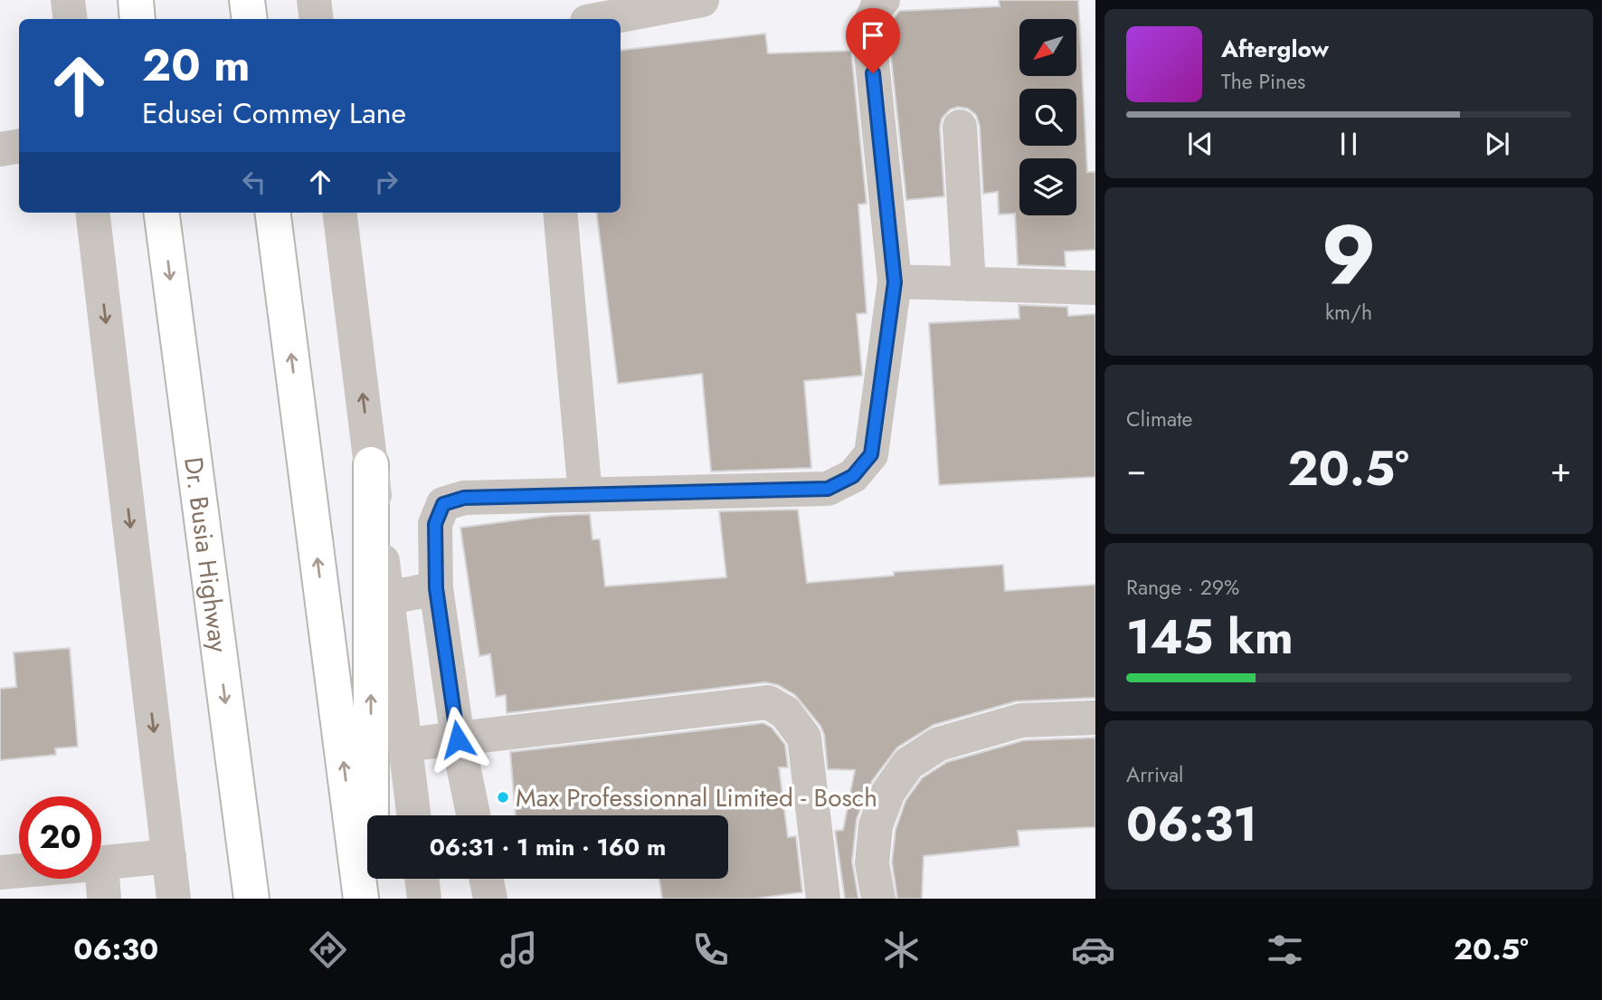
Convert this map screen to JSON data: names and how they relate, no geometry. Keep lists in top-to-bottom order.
{
  "streets": {
    "highway": ["Dr. Busia Highway"]
  },
  "places": ["Max Professionnal Limited - Bosch"],
  "north": "bottom left",
  "page": {
    "turn": ["20 m", "Edusei Commey Lane"],
    "song": ["Afterglow", "The Pines"],
    "tile": [
      ["9", "km/h"],
      "Climate",
      ["Range · 29%", "145 km"],
      ["Arrival", "06:31"]
    ],
    "heat": ["−", "20.5°", "+"],
    "limit": "20",
    "trip": "06:31 · 1 min · 160 m",
    "tabs": ["06:30", "20.5°"]
  }
}
